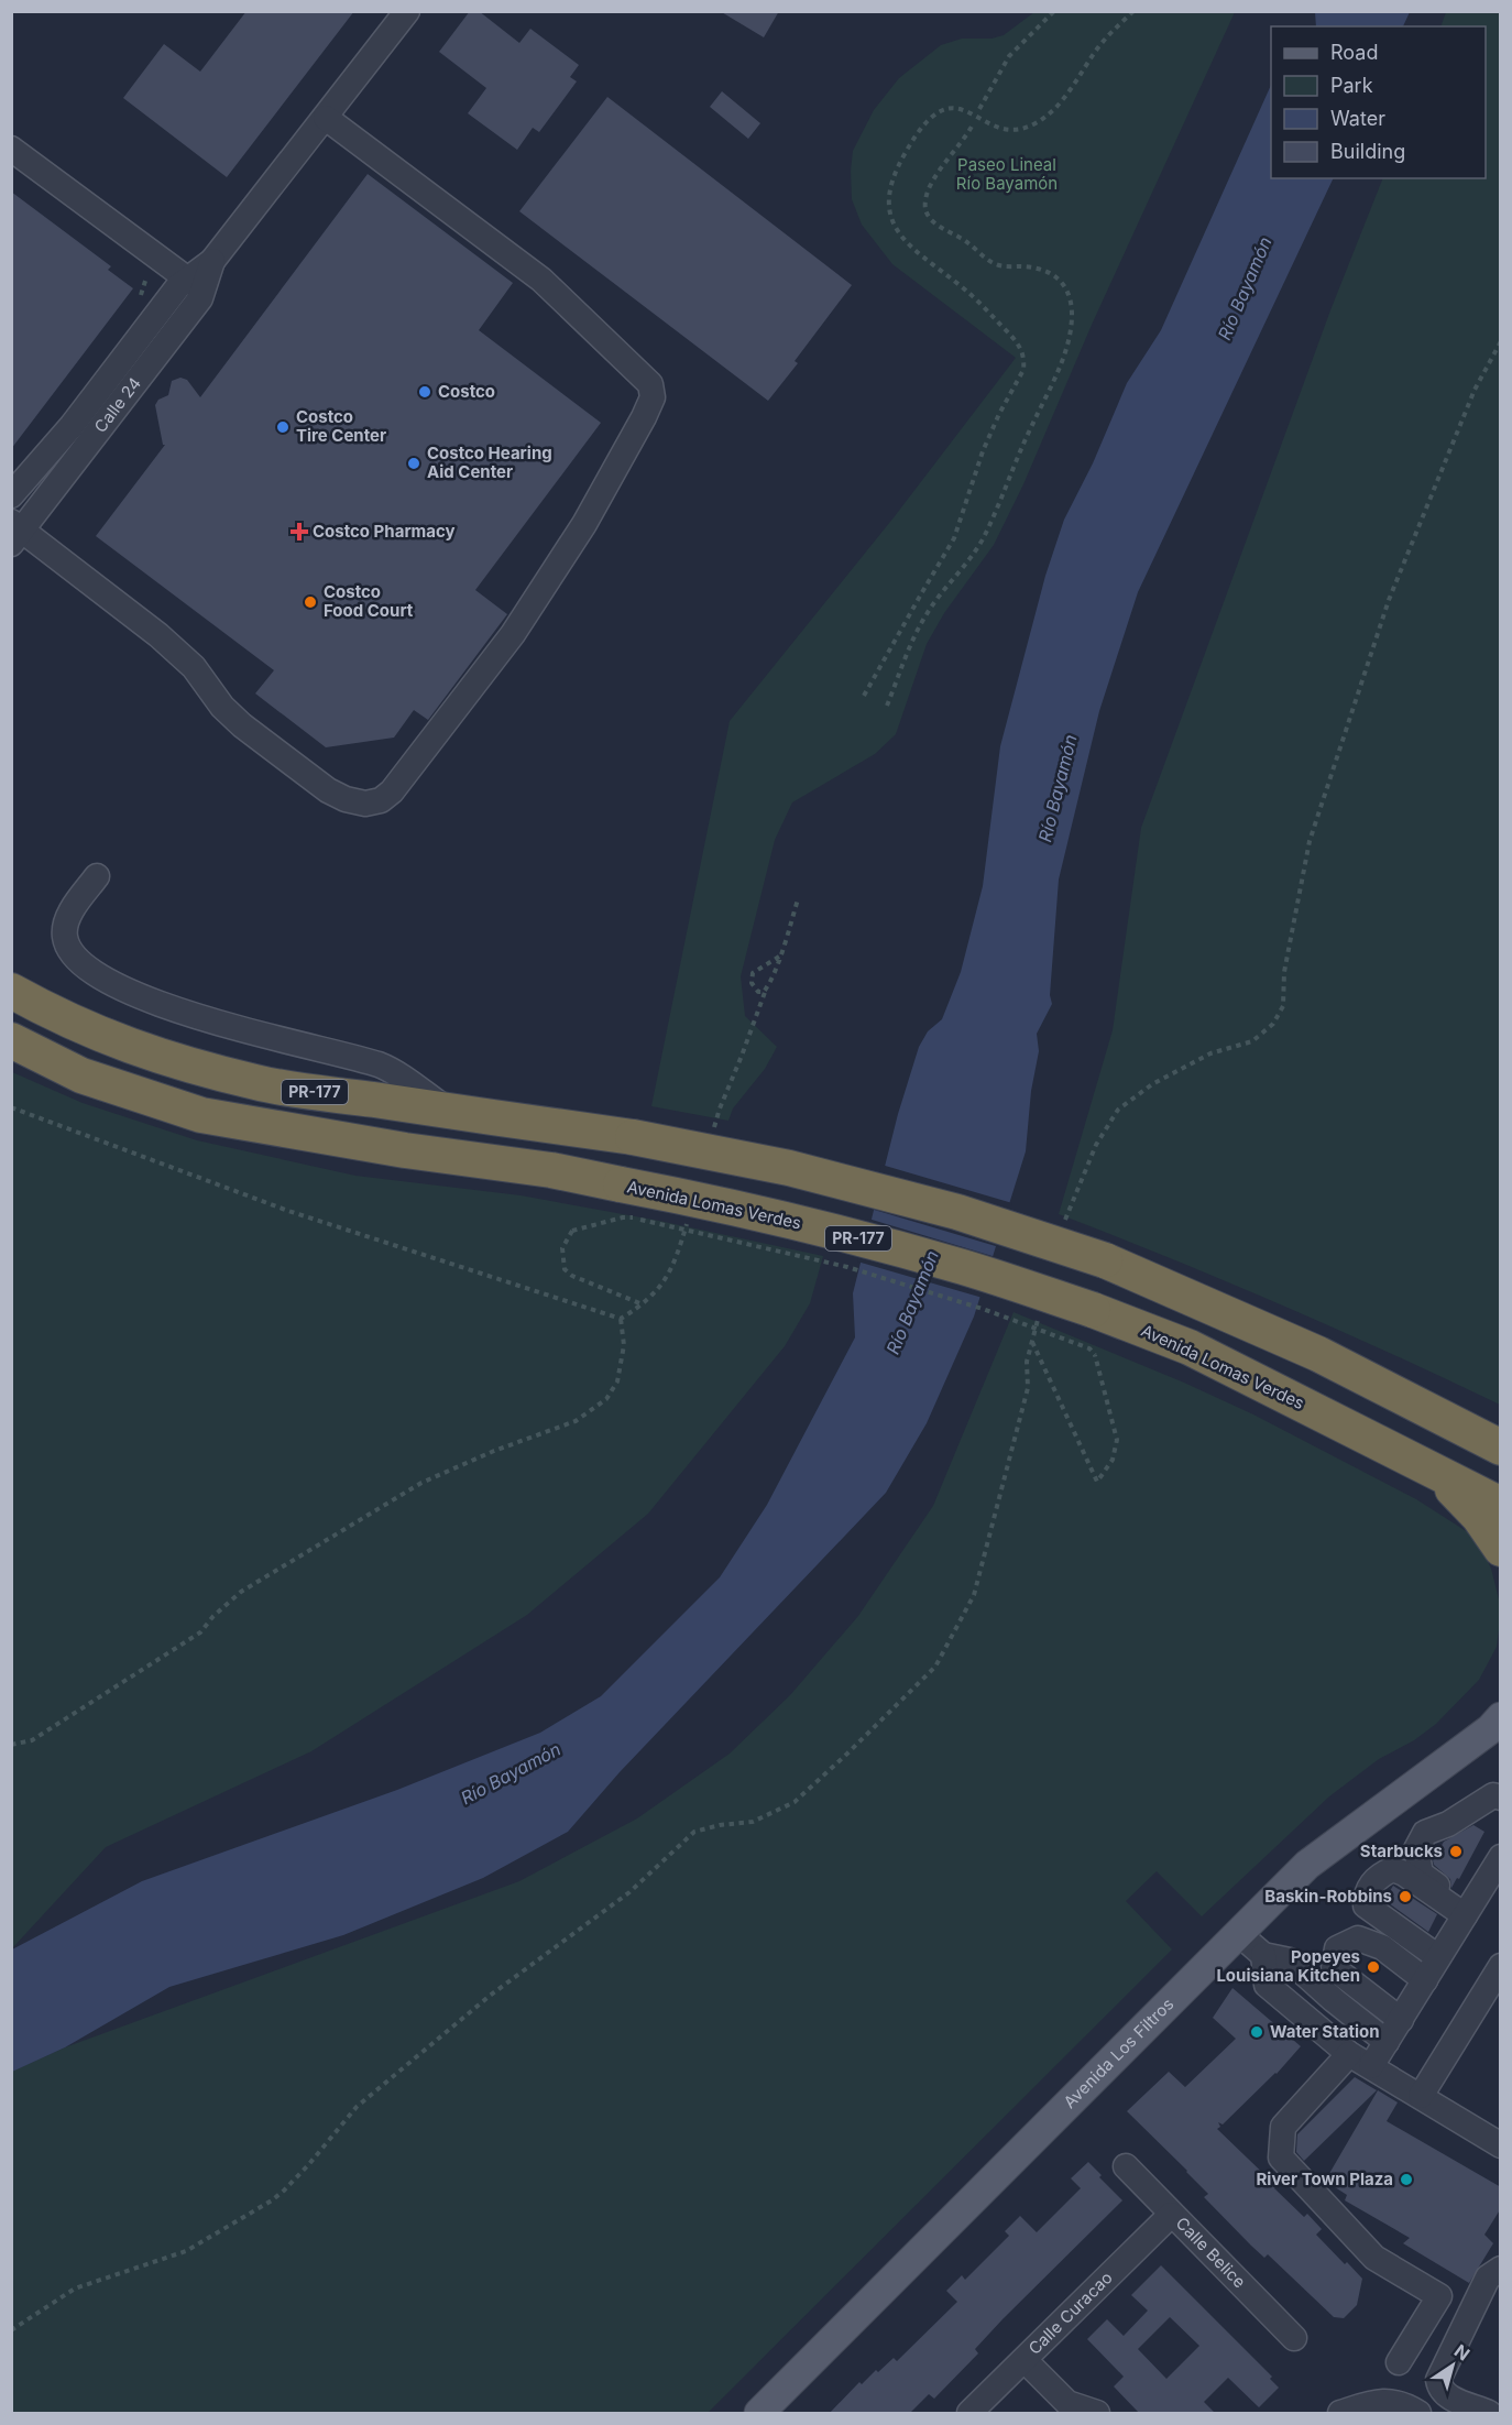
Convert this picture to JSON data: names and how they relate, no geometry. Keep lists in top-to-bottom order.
{
  "streets": {
    "highway": ["PR-177", "Avenida Lomas Verdes"],
    "main road": ["Avenida Los Filtros"],
    "street": ["Calle 24", "Calle Belice", "Calle Curacao"]
  },
  "crossings": [
    ["Calle Belice", "Calle Curacao"]
  ],
  "water": ["Río Bayamón"],
  "parks": ["Paseo Lineal Río Bayamón"],
  "places": {
    "other": [
      "Costco",
      "Costco Tire Center",
      "Costco Hearing Aid Center",
      "Costco Food Court",
      "Starbucks",
      "Baskin-Robbins",
      "Popeyes Louisiana Kitchen",
      "Water Station",
      "River Town Plaza"
    ],
    "health": ["Costco Pharmacy"]
  },
  "legend": [
    "Road",
    "Park",
    "Water",
    "Building"
  ],
  "north": "top right"
}
